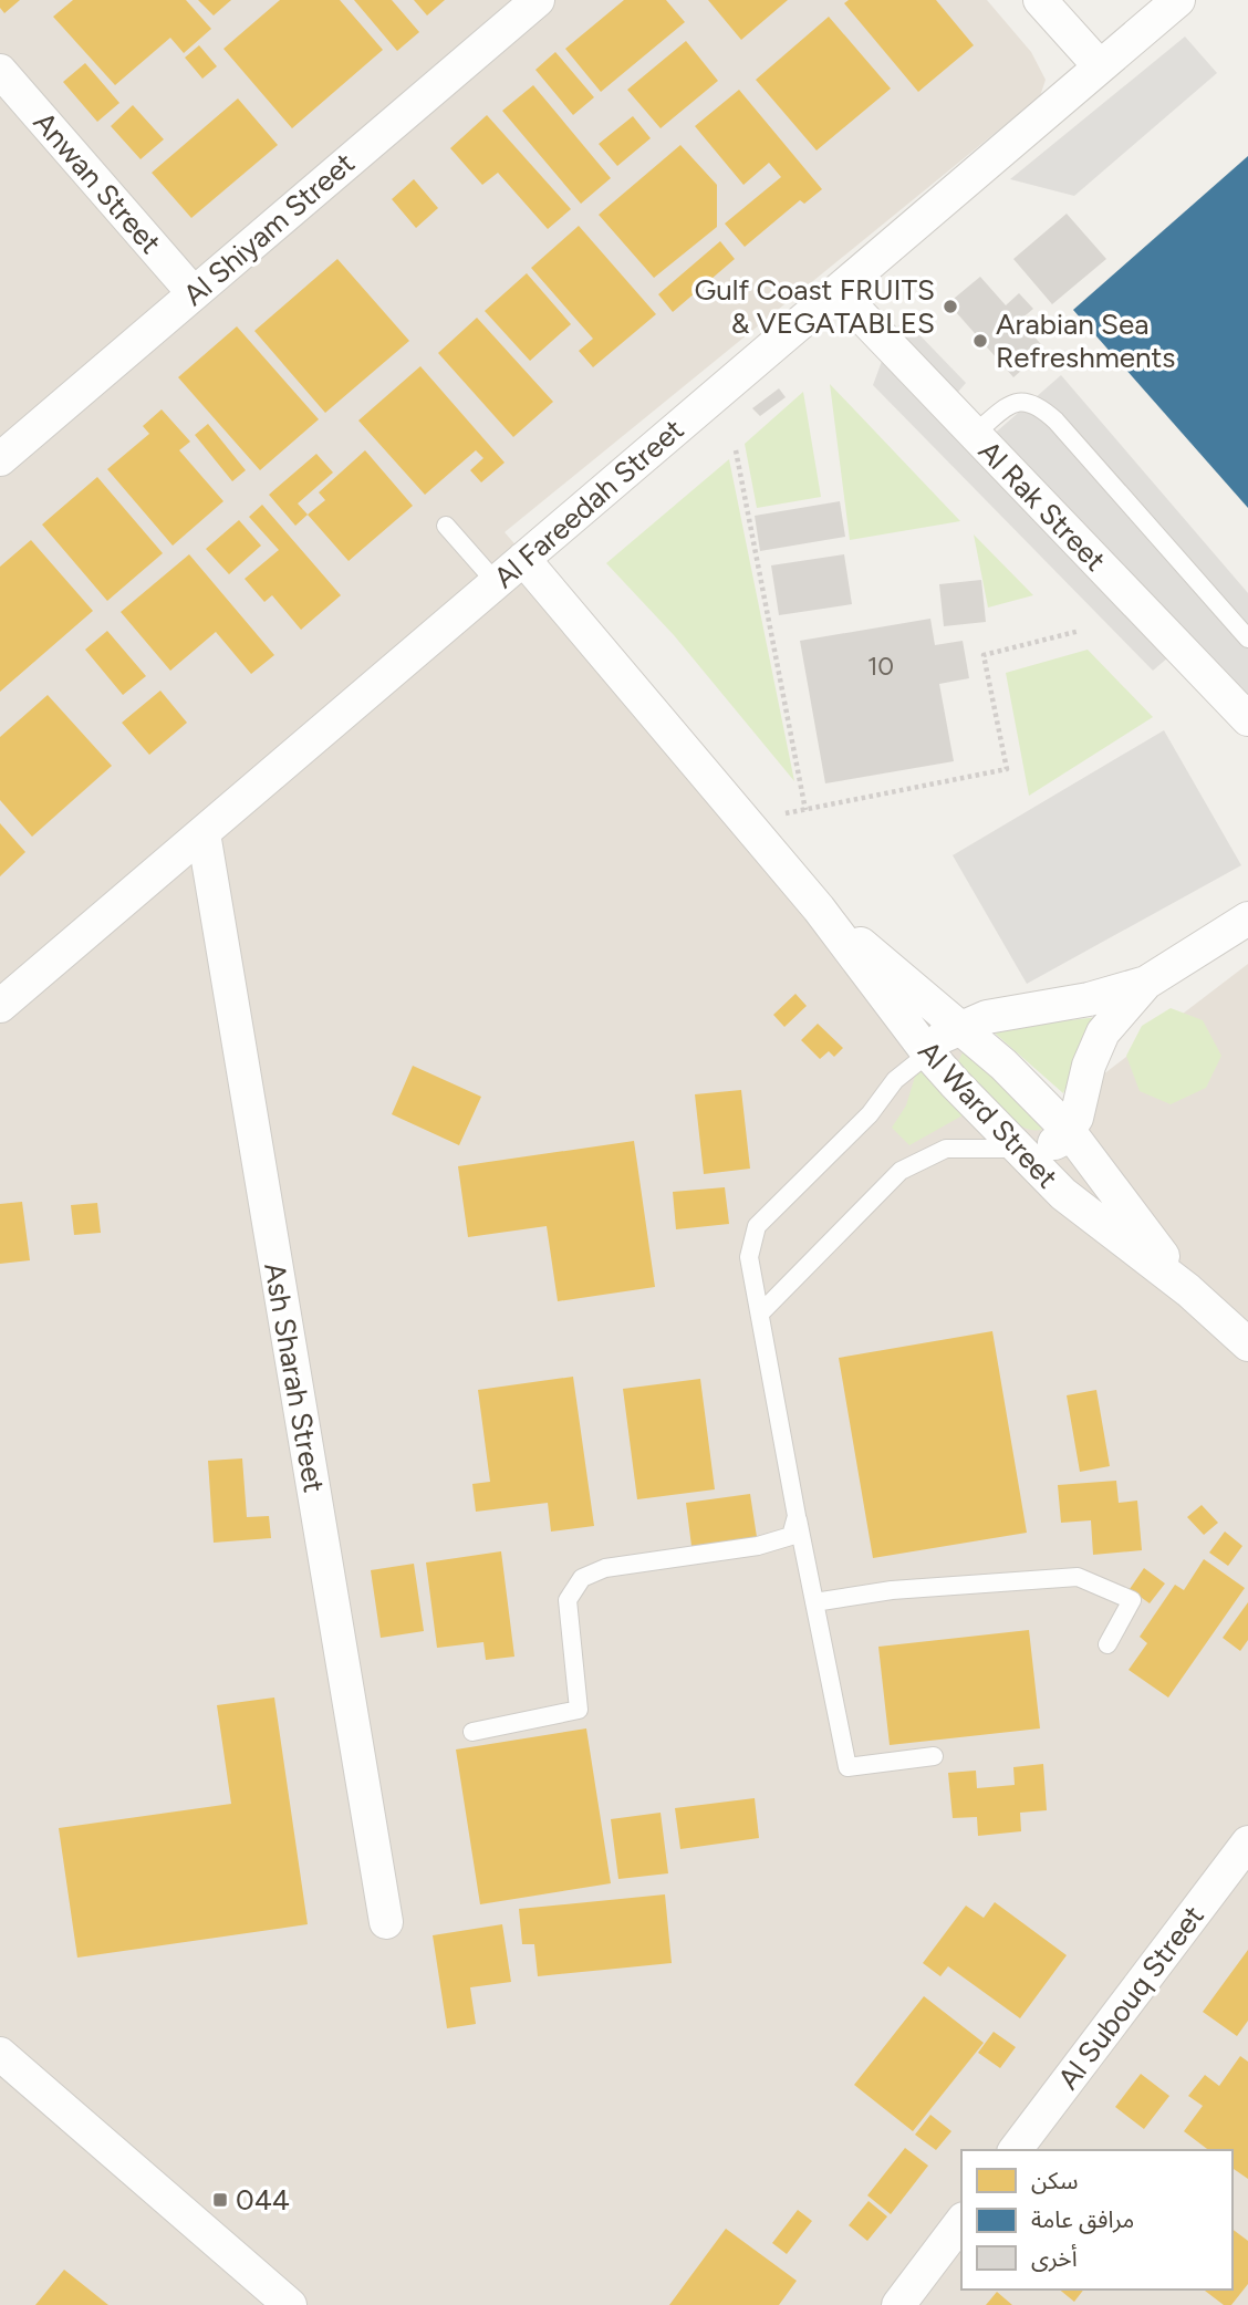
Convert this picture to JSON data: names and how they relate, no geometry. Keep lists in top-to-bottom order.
{
  "streets": {
    "street": [
      "Anwan Street",
      "Al Shiyam Street",
      "Al Fareedah Street",
      "Al Rak Street",
      "Al Ward Street",
      "Ash Sharah Street",
      "Al Subouq Street"
    ]
  },
  "crossings": [
    ["Anwan Street", "Al Shiyam Street"],
    ["Al Fareedah Street", "Al Rak Street"],
    ["Al Fareedah Street", "Al Ward Street"],
    ["Al Fareedah Street", "Ash Sharah Street"]
  ],
  "places": {
    "other": ["Gulf Coast FRUITS & VEGATABLES", "Arabian Sea Refreshments"],
    "transit": ["044"]
  },
  "house_numbers": ["10"],
  "legend": ["سكن", "مرافق عامة", "أخرى"]
}
